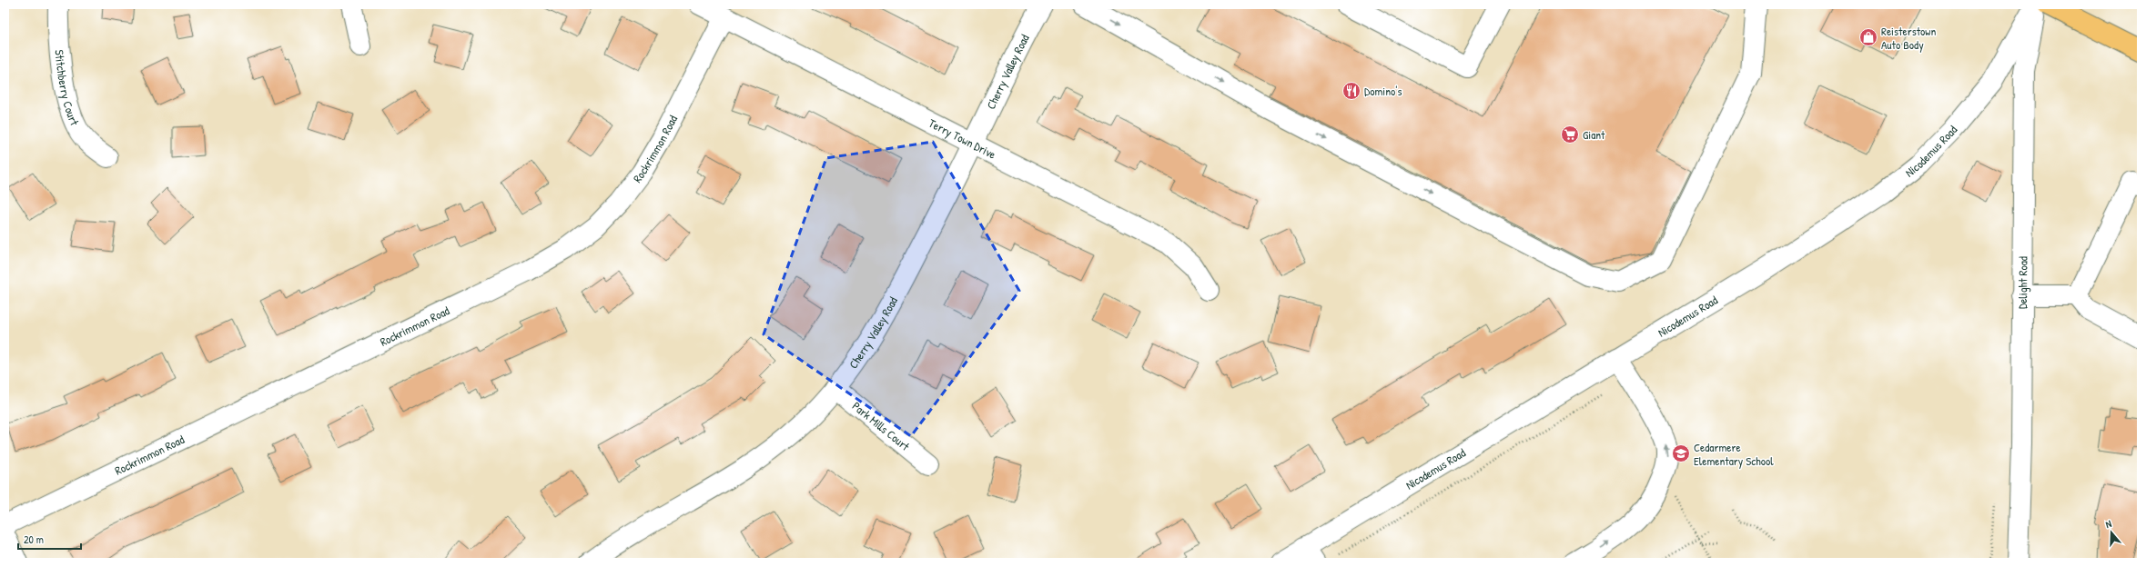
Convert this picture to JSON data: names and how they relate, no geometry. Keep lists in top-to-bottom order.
{
  "streets": {
    "street": [
      "Cherry Valley Road",
      "Stitchberry Court",
      "Terry Town Drive",
      "Rockrimmon Road",
      "Nicodemus Road",
      "Delight Road",
      "Park Mills Court"
    ]
  },
  "crossings": [
    ["Cherry Valley Road", "Terry Town Drive"],
    ["Cherry Valley Road", "Park Mills Court"],
    ["Terry Town Drive", "Rockrimmon Road"],
    ["Nicodemus Road", "Delight Road"]
  ],
  "places": {
    "shop": ["Reisterstown Auto Body"],
    "restaurant": ["Domino's"],
    "supermarket": ["Giant"],
    "school or university": ["Cedarmere Elementary School"]
  },
  "scale_bar": "20 m",
  "north": "top"
}
